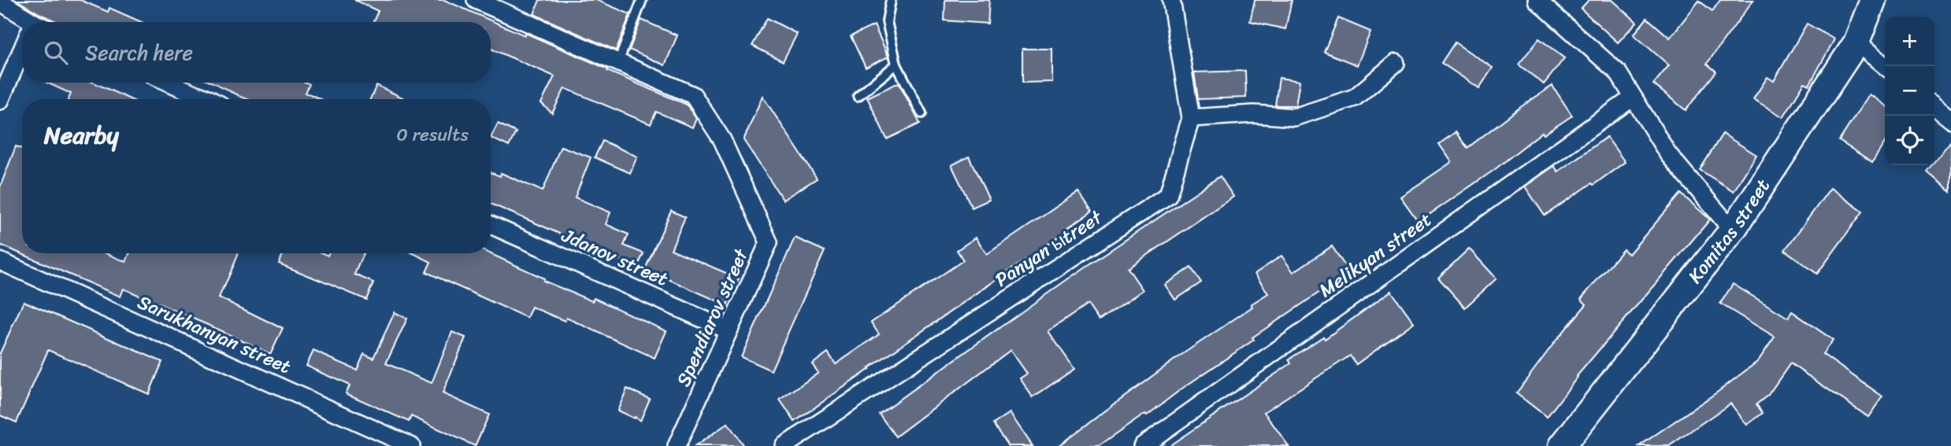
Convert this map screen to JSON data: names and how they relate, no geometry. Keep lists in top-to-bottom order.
{
  "streets": {
    "main road": ["Komitas street"],
    "street": [
      "Panyan ыtreet",
      "Melikyan street",
      "Jdanov street",
      "Spendiarov street",
      "Sarukhanyan street"
    ]
  },
  "crossings": [
    ["Jdanov street", "Spendiarov street"]
  ],
  "page": {
    "map_buttons": ["+", "−"],
    "search": "Search here",
    "heading": ["Nearby", "0 results"]
  }
}
